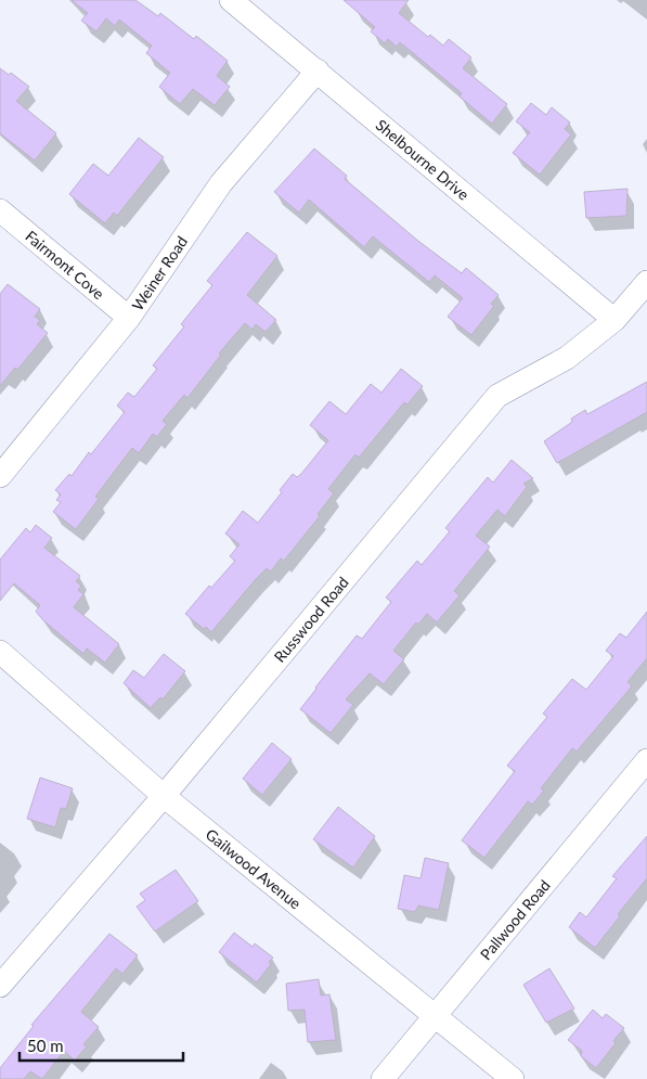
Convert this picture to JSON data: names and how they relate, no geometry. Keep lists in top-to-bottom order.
{
  "streets": {
    "street": [
      "Shelbourne Drive",
      "Fairmont Cove",
      "Weiner Road",
      "Russwood Road",
      "Gailwood Avenue",
      "Pallwood Road"
    ]
  },
  "crossings": [
    ["Shelbourne Drive", "Weiner Road"],
    ["Shelbourne Drive", "Russwood Road"],
    ["Fairmont Cove", "Weiner Road"],
    ["Russwood Road", "Gailwood Avenue"],
    ["Gailwood Avenue", "Pallwood Road"]
  ],
  "scale_bar": "50 m"
}
